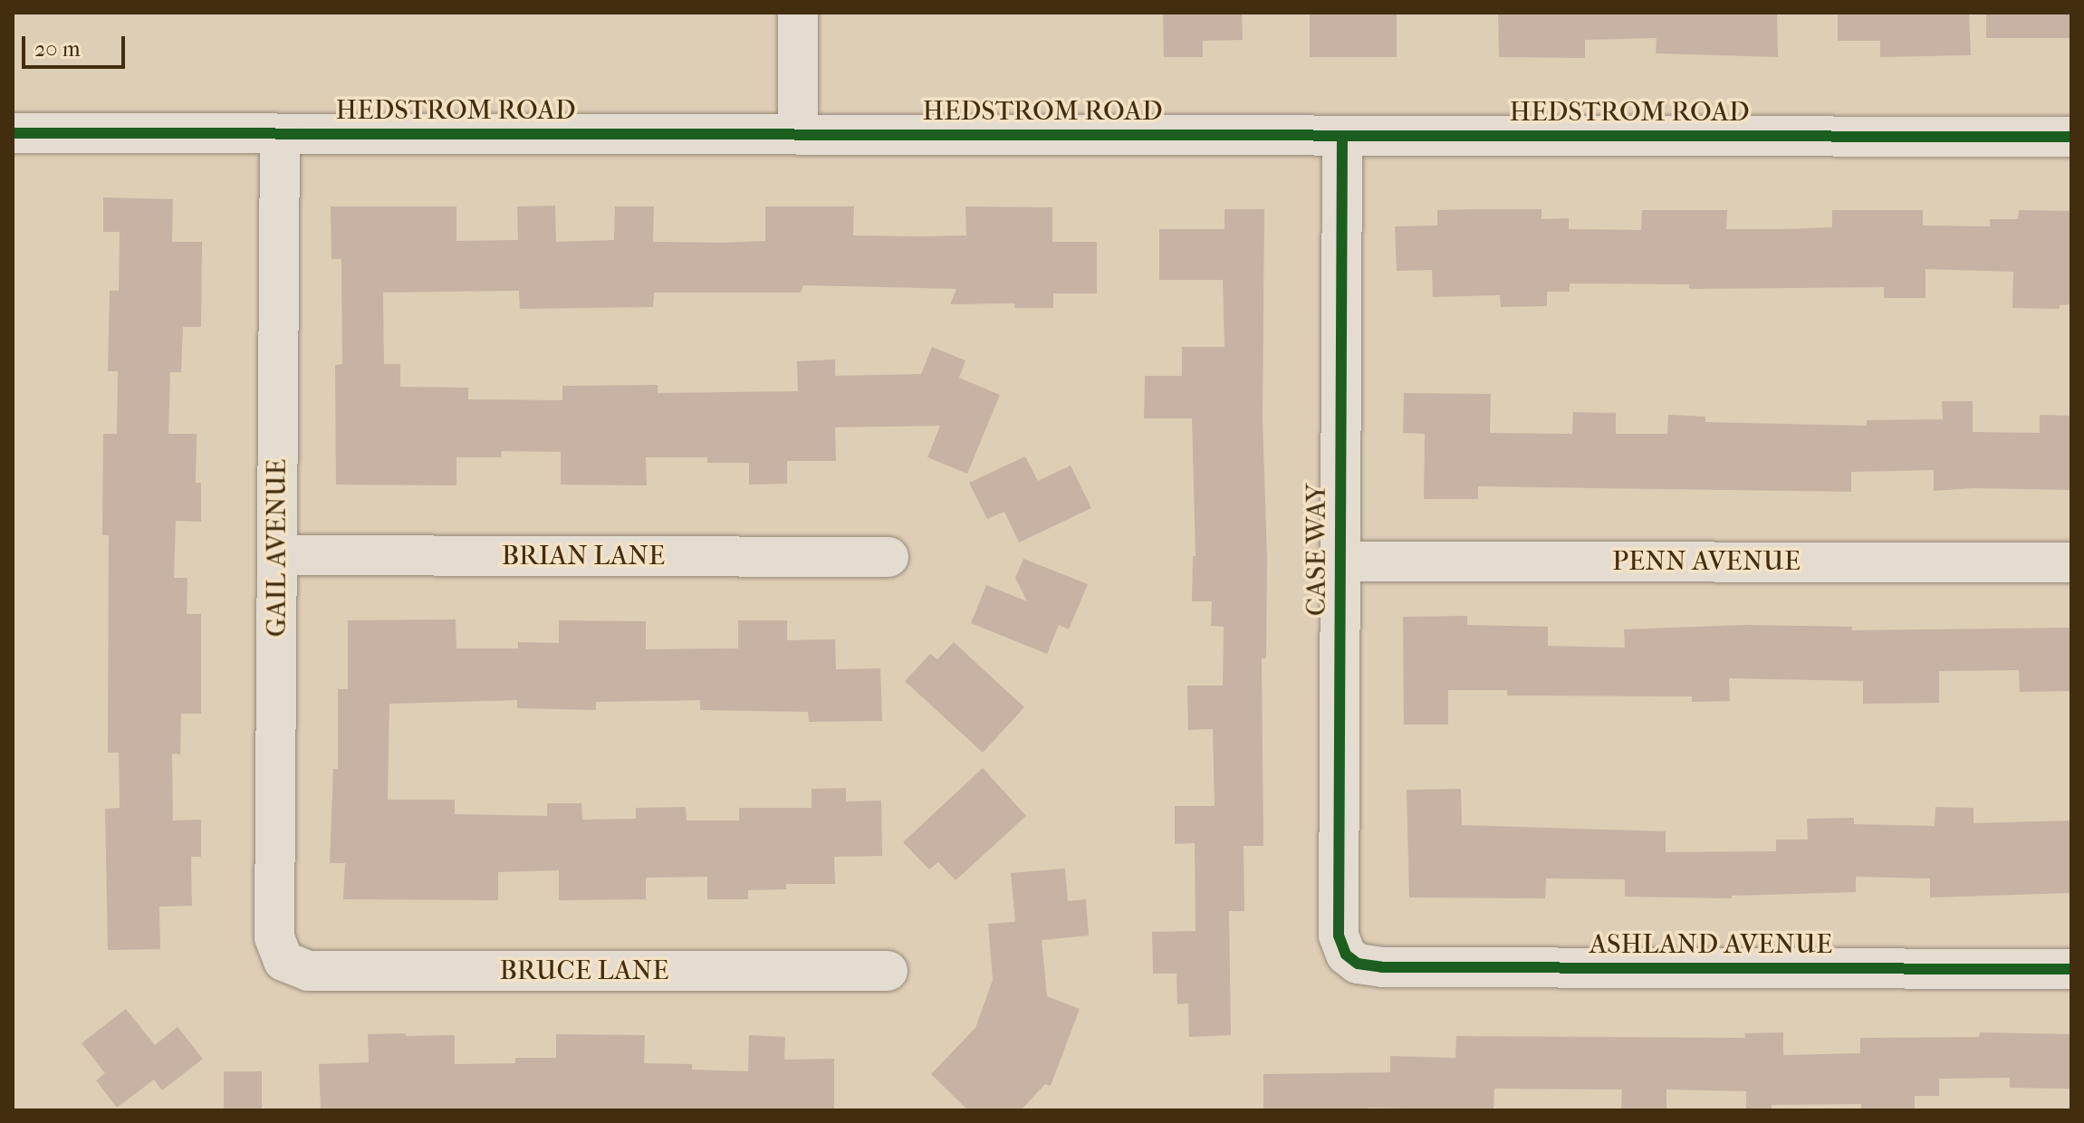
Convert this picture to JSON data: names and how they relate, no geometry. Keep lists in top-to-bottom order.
{
  "streets": {
    "street": [
      "HEDSTROM ROAD",
      "GAIL AVENUE",
      "CASE WAY",
      "BRIAN LANE",
      "PENN AVENUE",
      "ASHLAND AVENUE",
      "BRUCE LANE"
    ]
  },
  "crossings": [
    ["HEDSTROM ROAD", "GAIL AVENUE"],
    ["HEDSTROM ROAD", "CASE WAY"],
    ["GAIL AVENUE", "BRIAN LANE"],
    ["GAIL AVENUE", "BRUCE LANE"],
    ["CASE WAY", "PENN AVENUE"],
    ["CASE WAY", "ASHLAND AVENUE"]
  ],
  "scale_bar": "20 m"
}
